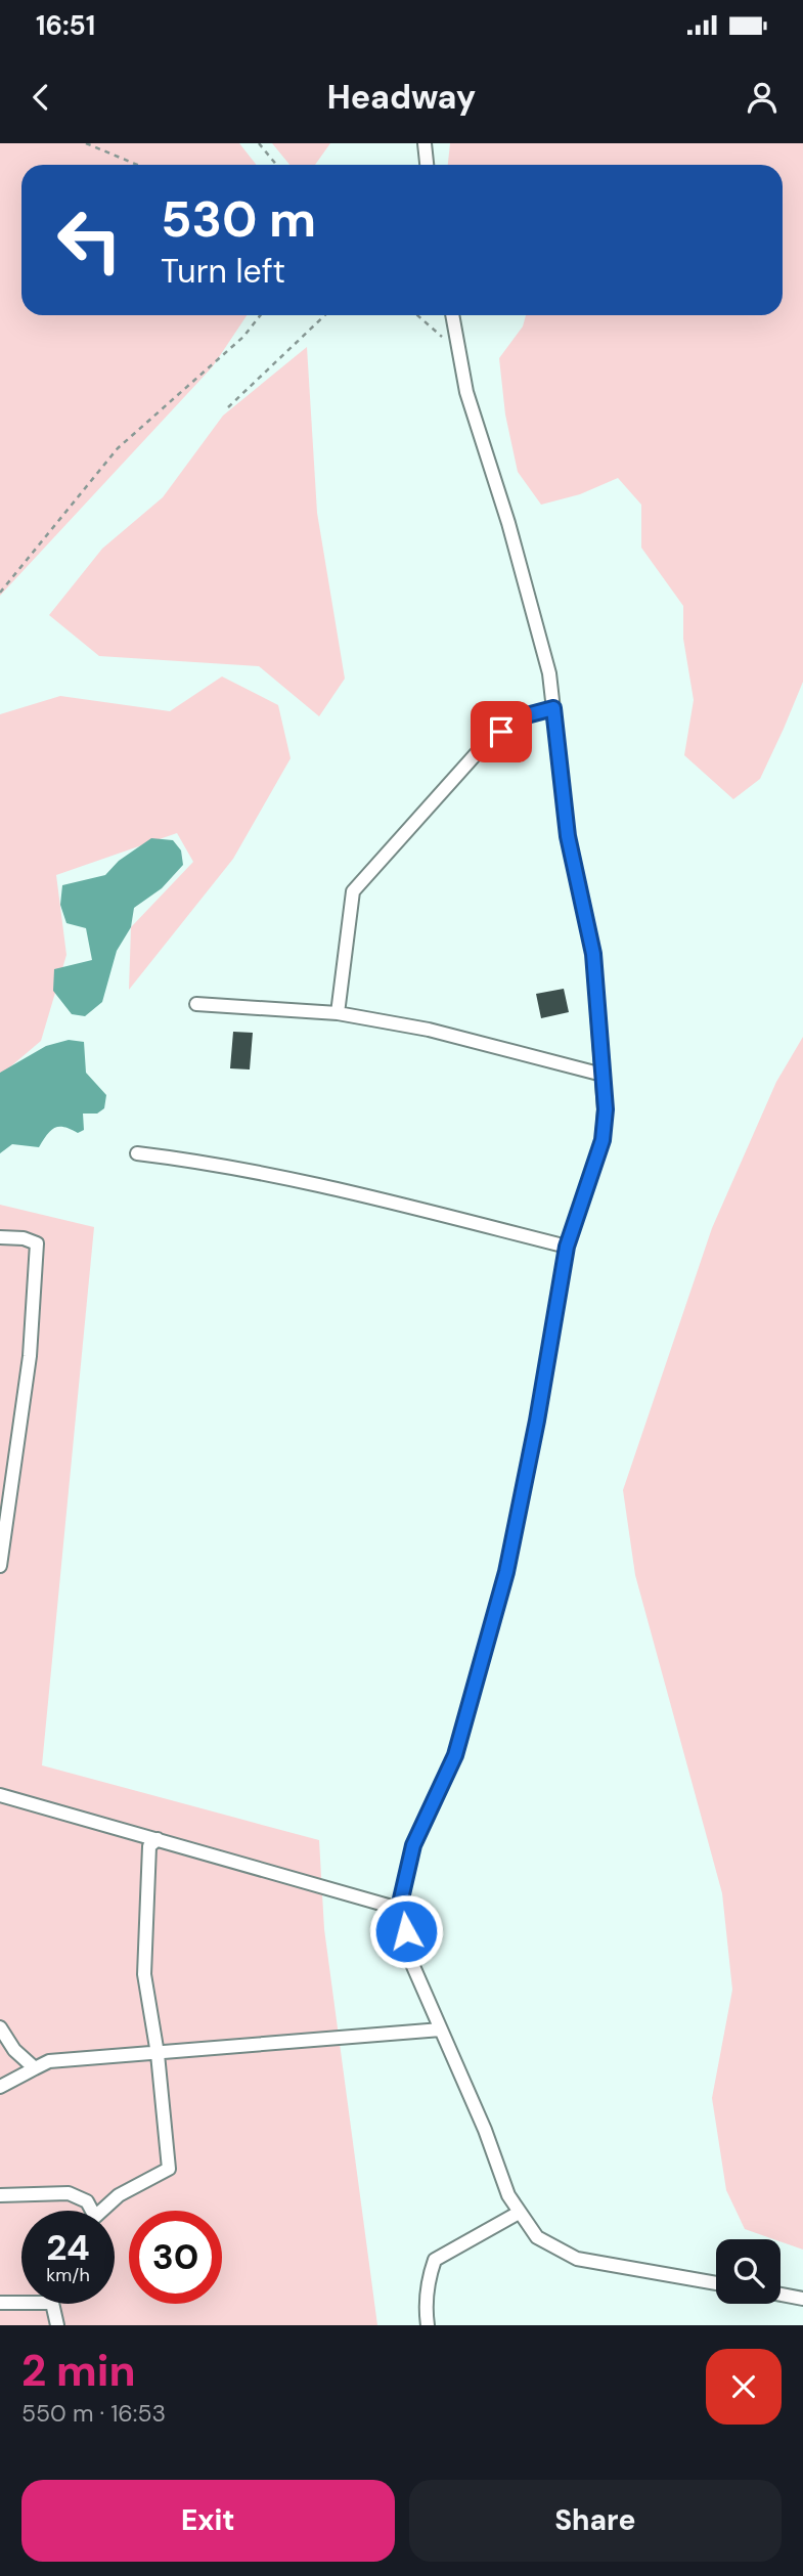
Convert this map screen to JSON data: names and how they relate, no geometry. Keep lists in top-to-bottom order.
{
  "page": {
    "status": "16:51",
    "header": "Headway",
    "turn": ["530 m", "Turn left"],
    "speed": "24 km/h",
    "limit": "30",
    "heading": ["2 min", "550 m · 16:53"],
    "buttons": ["Exit", "Share"]
  }
}
